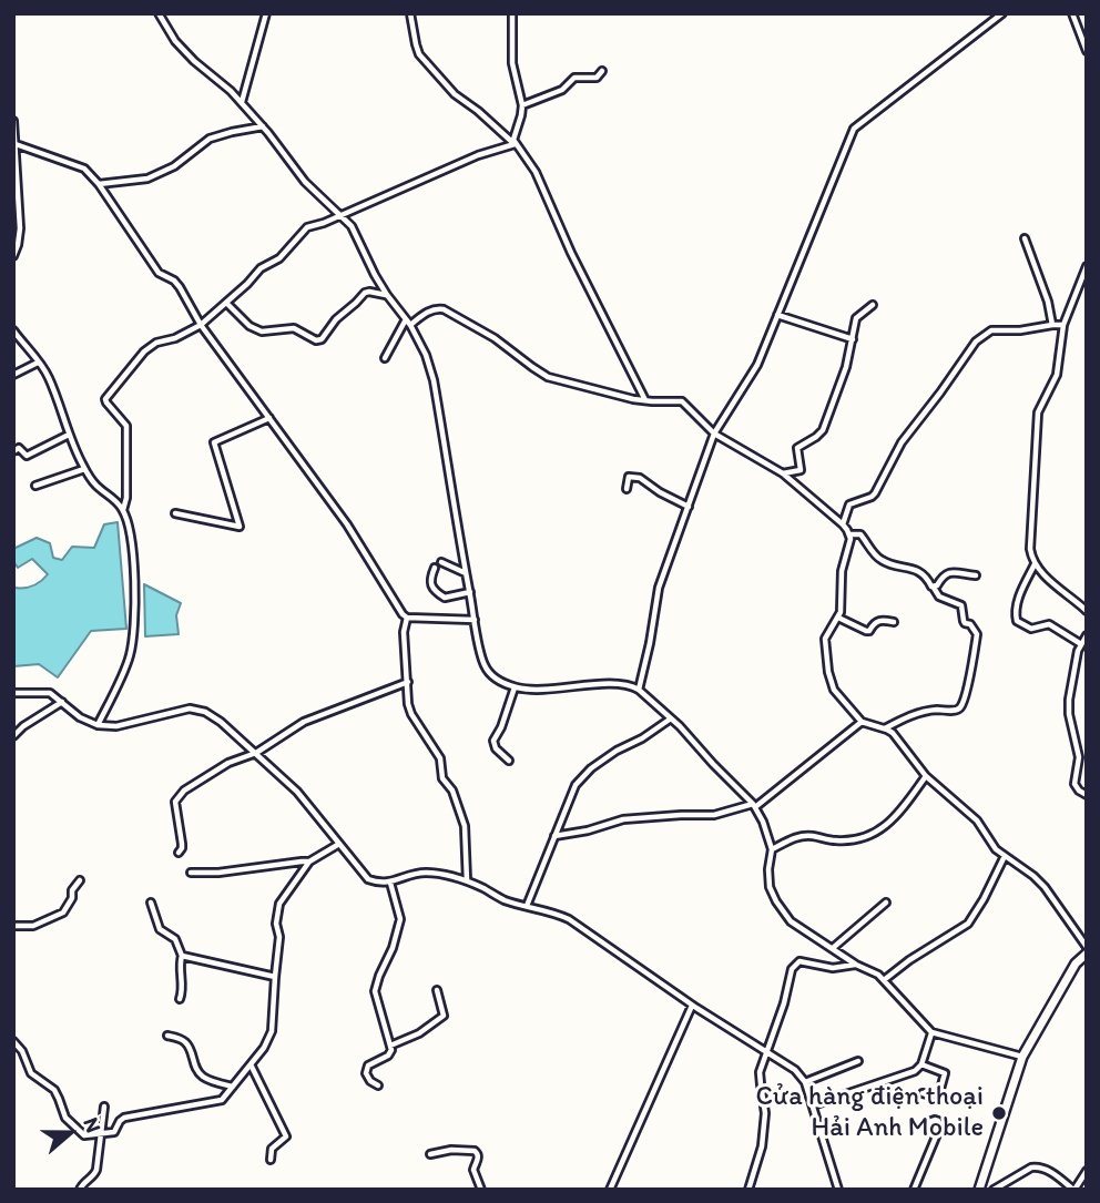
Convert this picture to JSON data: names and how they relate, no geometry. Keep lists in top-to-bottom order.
{
  "places": ["Cửa hàng điện thoại Hải Anh Mobile"],
  "north": "right"
}
